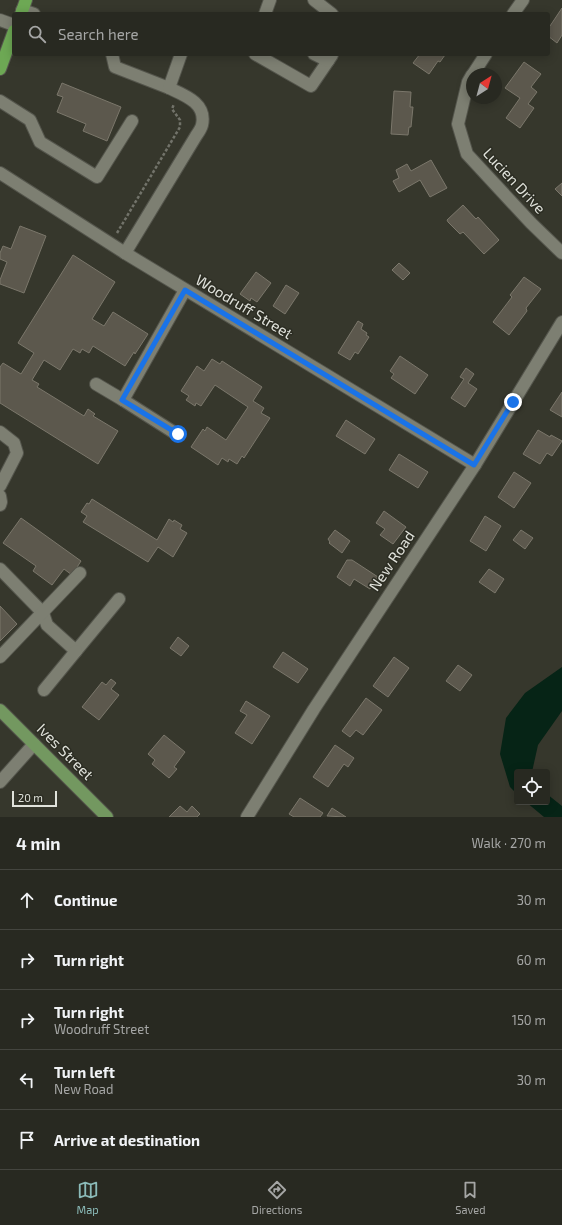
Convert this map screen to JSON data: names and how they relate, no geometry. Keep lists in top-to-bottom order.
{
  "streets": {
    "main road": ["Ives Street"],
    "street": ["Lucien Drive", "Woodruff Street", "New Road"]
  },
  "crossings": [
    ["Woodruff Street", "New Road"]
  ],
  "scale_bar": "20 m",
  "north": "top right",
  "page": {
    "search": "Search here",
    "scale": "20 m",
    "heading": ["4 min", "Walk · 270 m"],
    "list": [
      ["Continue", "30 m"],
      ["Turn right", "60 m"],
      ["Turn right", "Woodruff Street", "150 m"],
      ["Turn left", "New Road", "30 m"],
      "Arrive at destination"
    ],
    "nav": ["Map", "Directions", "Saved"]
  }
}
